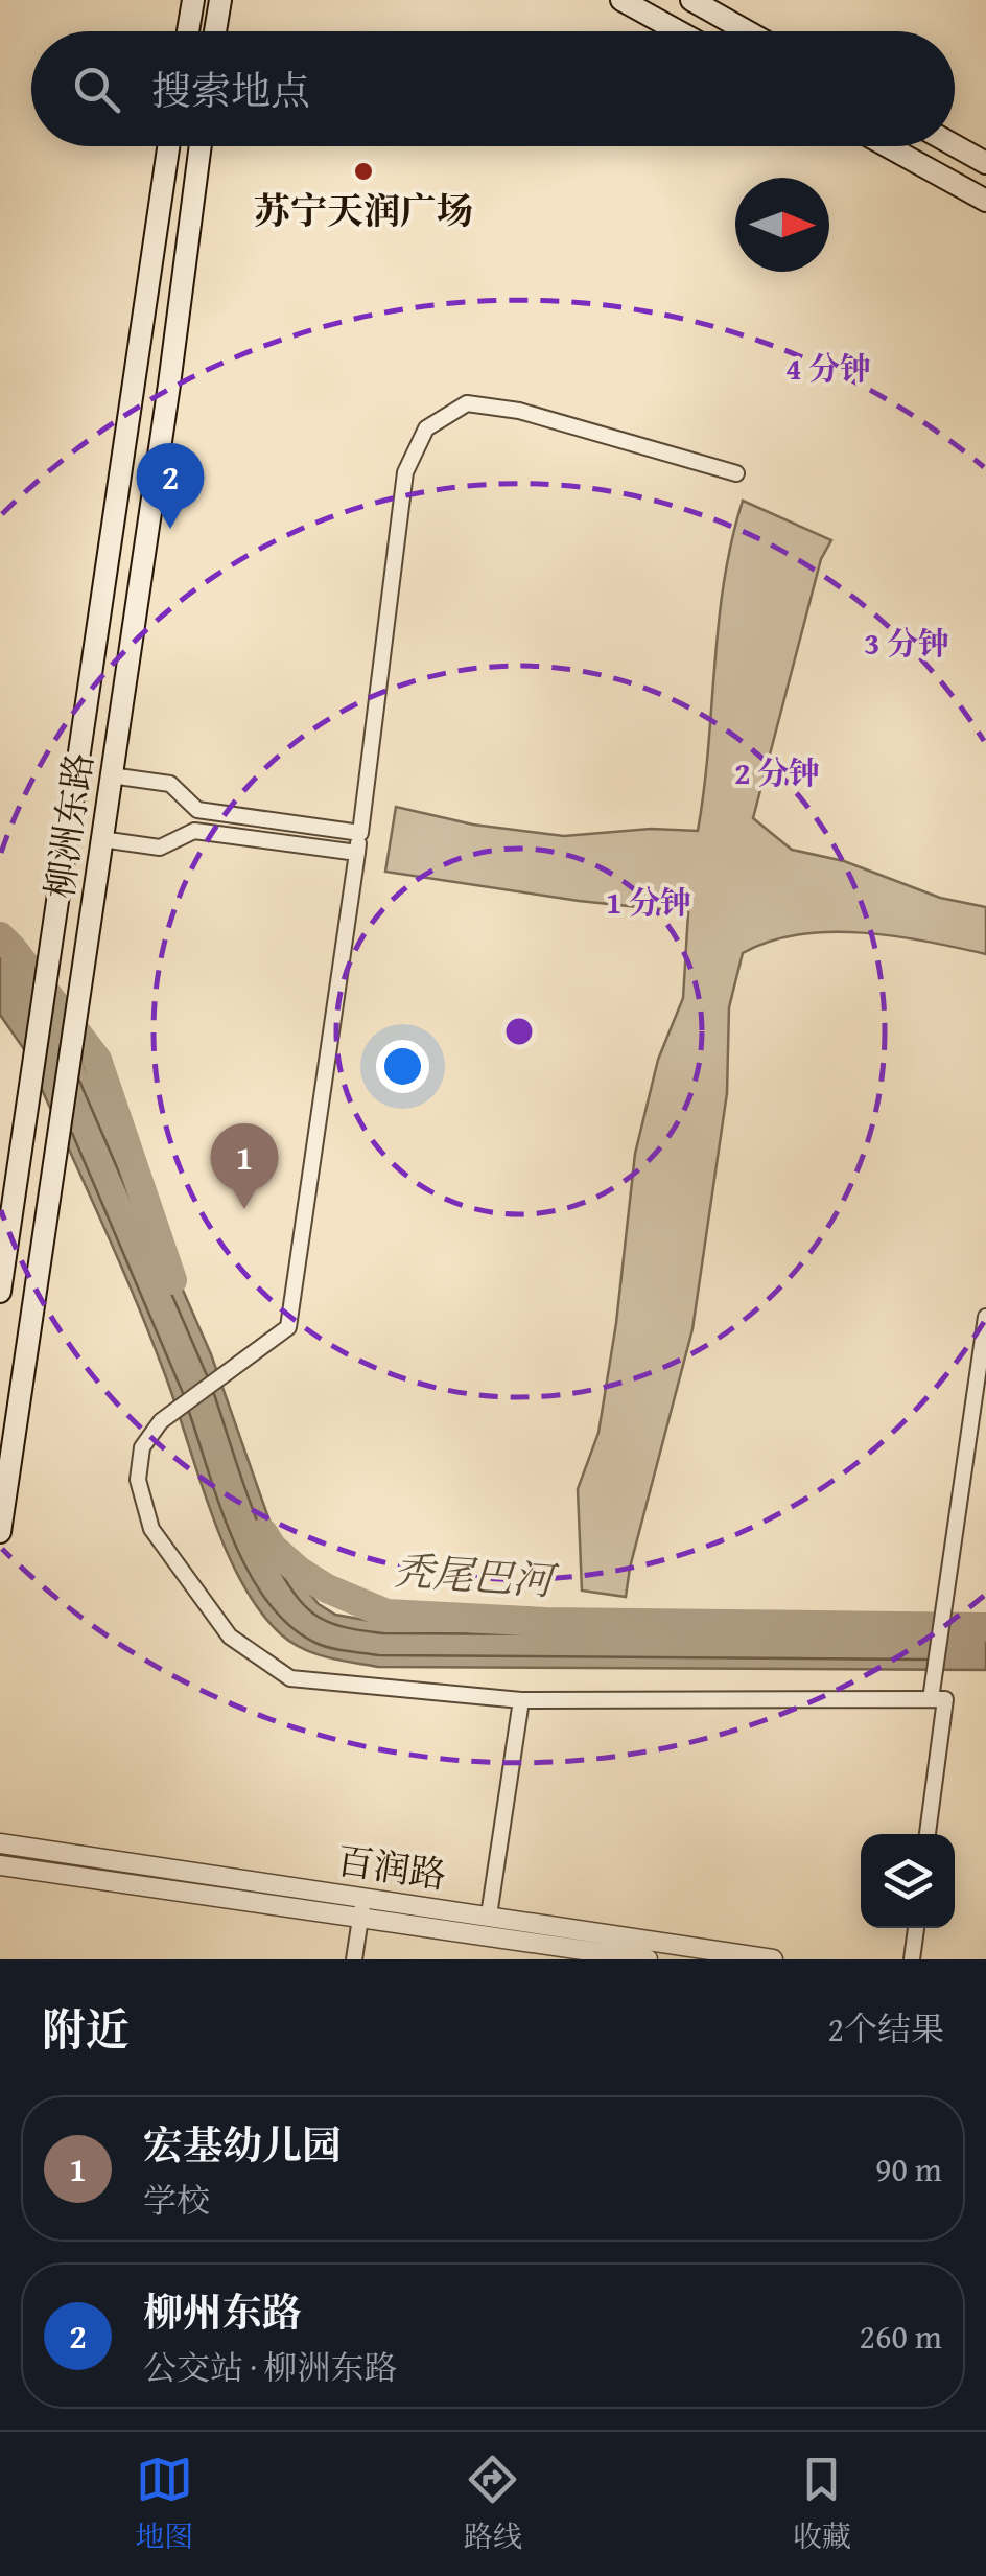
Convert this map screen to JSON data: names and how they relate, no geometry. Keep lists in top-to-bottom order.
{
  "streets": {
    "main road": ["柳洲东路"],
    "street": ["百润路"]
  },
  "water": ["秃尾巴河"],
  "places": ["苏宁天润广场"],
  "north": "right",
  "page": {
    "search": "搜索地点",
    "pins": ["2", "1"],
    "heading": ["附近", "2个结果"],
    "list": [
      {
        "mark": "1",
        "name": "宏基幼儿园",
        "note": "学校",
        "value": "90 m"
      },
      {
        "mark": "2",
        "name": "柳州东路",
        "note": "公交站 · 柳洲东路",
        "value": "260 m"
      }
    ],
    "nav": ["地图", "路线", "收藏"]
  },
  "rings": [
    "4 分钟",
    "3 分钟",
    "2 分钟",
    "1 分钟"
  ]
}
